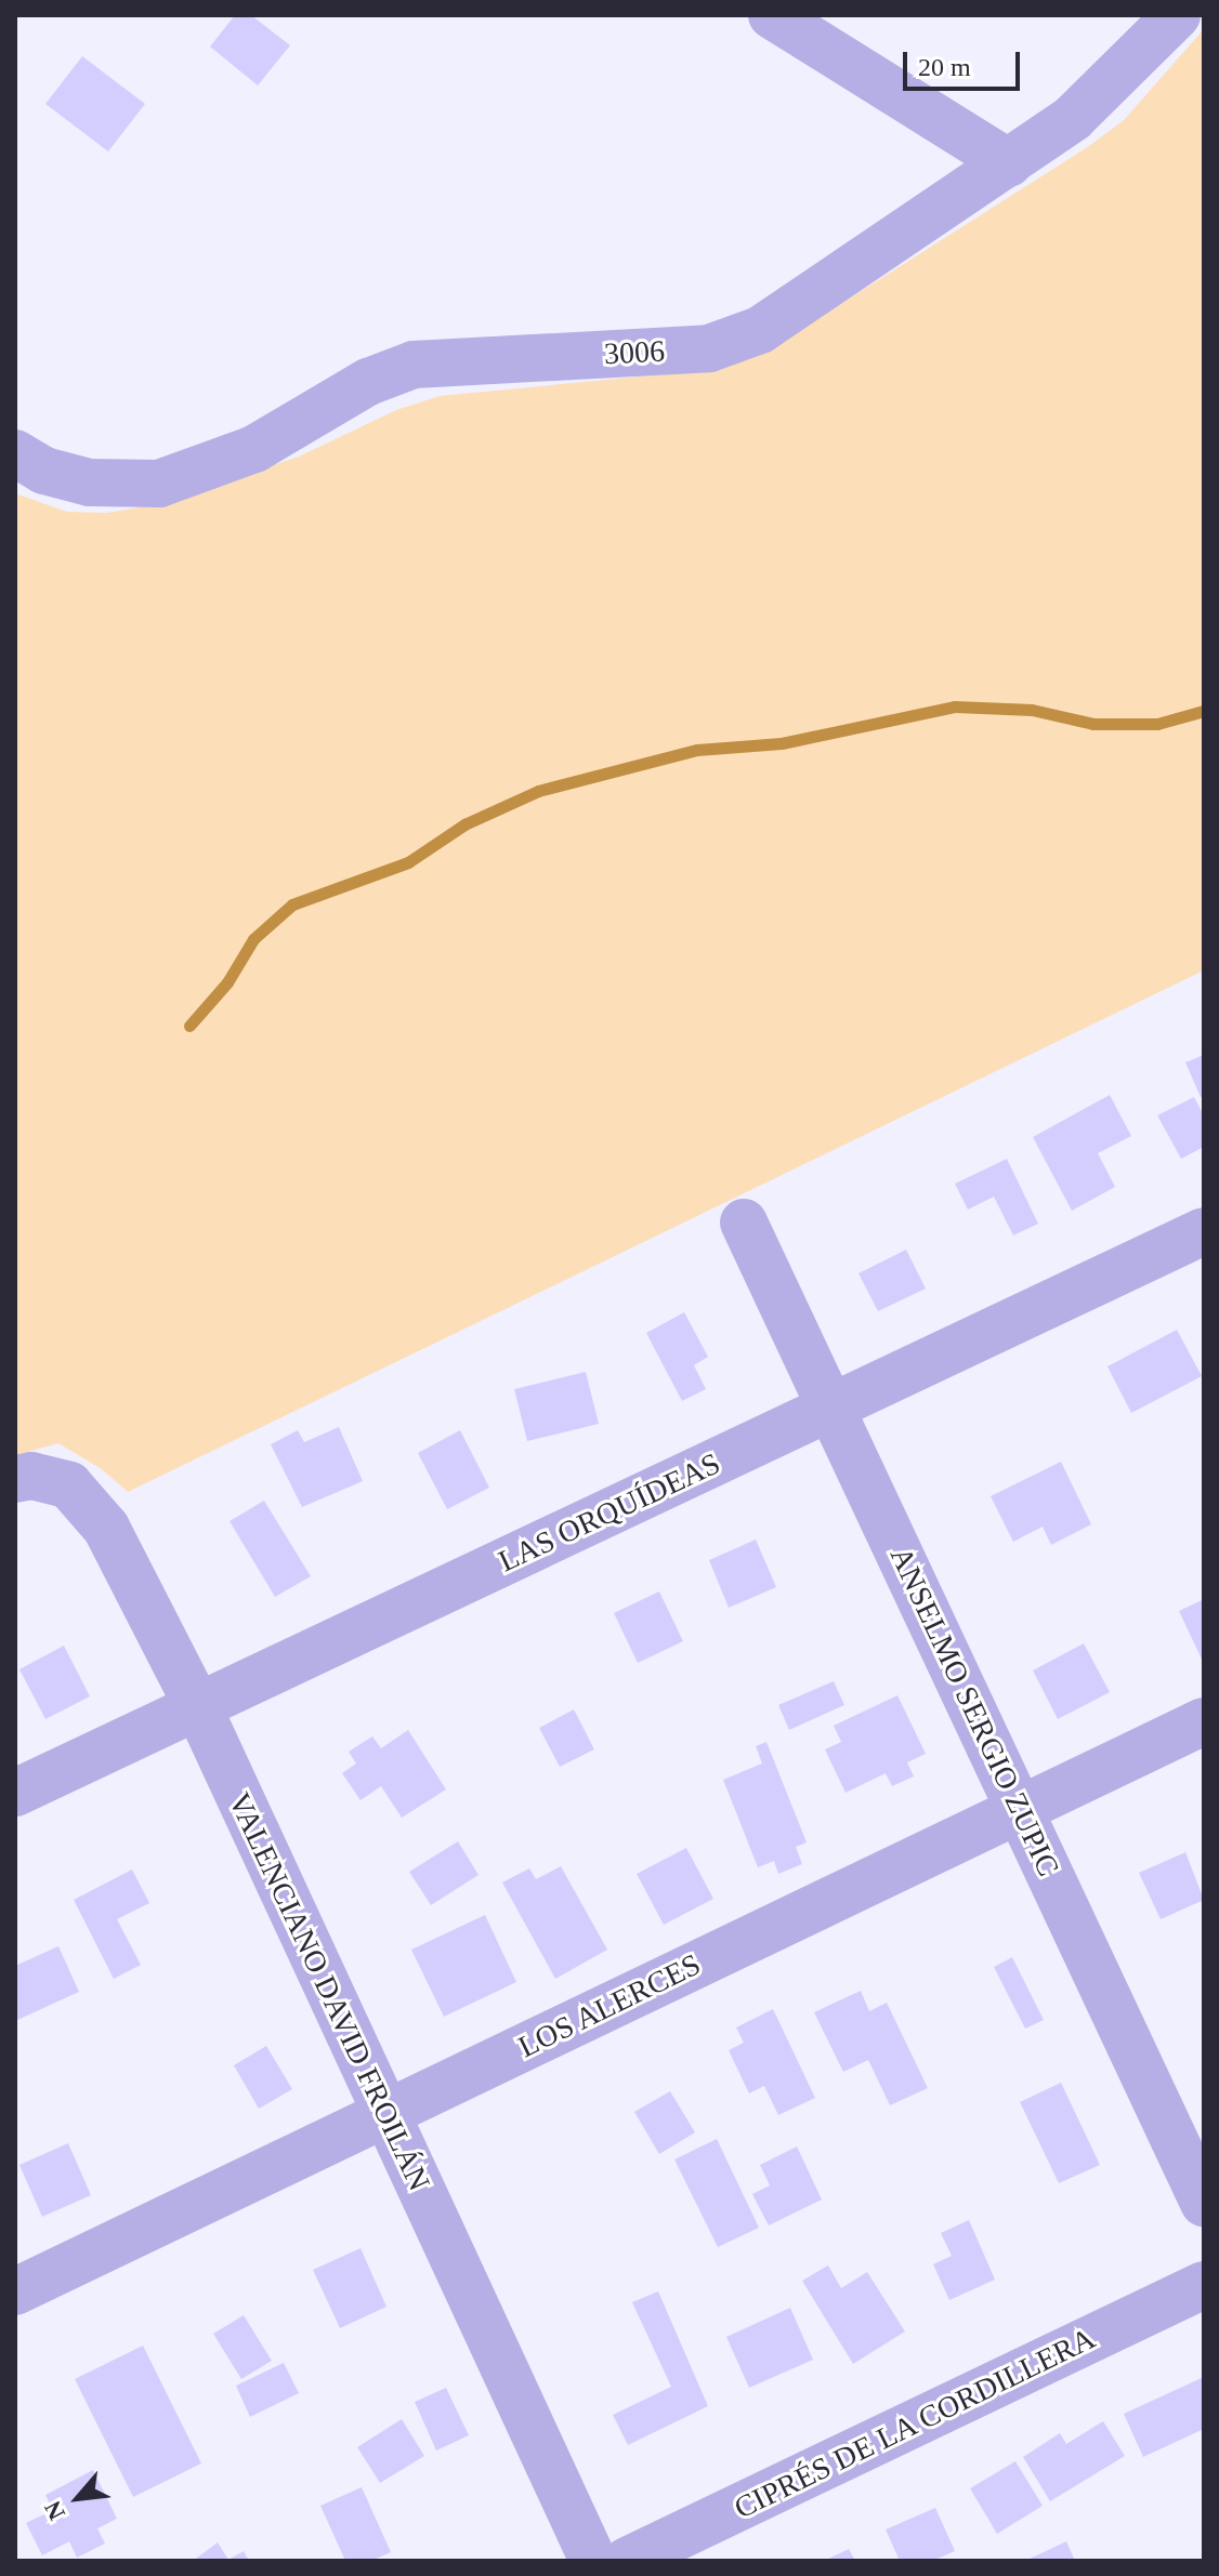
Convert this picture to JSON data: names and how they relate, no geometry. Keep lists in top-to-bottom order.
{
  "streets": {
    "street": [
      "3006",
      "LAS ORQUÍDEAS",
      "ANSELMO SERGIO ZUPIC",
      "VALENCIANO DAVID FROILÁN",
      "LOS ALERCES",
      "CIPRÉS DE LA CORDILLERA"
    ]
  },
  "crossings": [
    ["LAS ORQUÍDEAS", "ANSELMO SERGIO ZUPIC"],
    ["LAS ORQUÍDEAS", "VALENCIANO DAVID FROILÁN"],
    ["ANSELMO SERGIO ZUPIC", "LOS ALERCES"],
    ["VALENCIANO DAVID FROILÁN", "LOS ALERCES"]
  ],
  "scale_bar": "20 m",
  "north": "bottom left"
}
